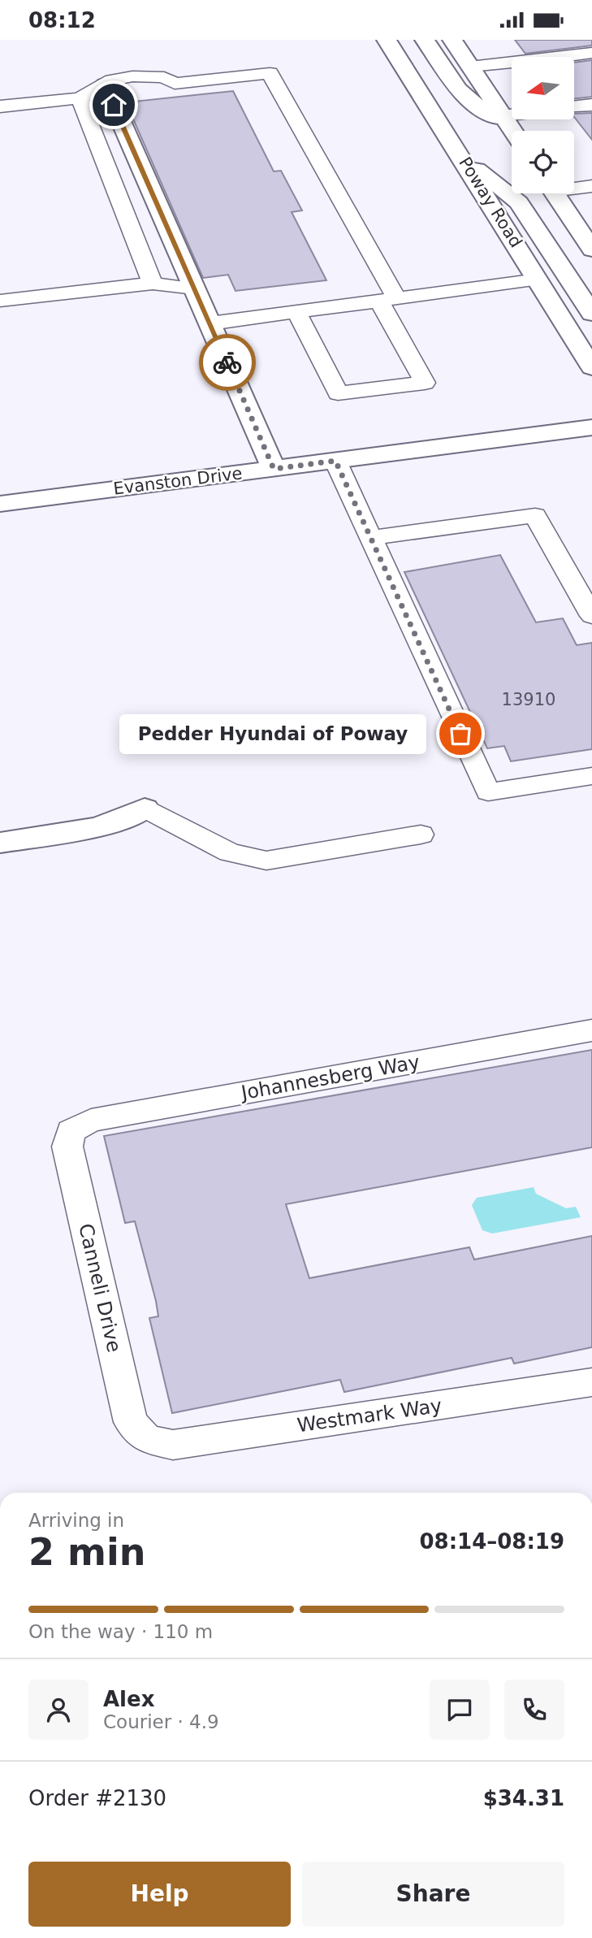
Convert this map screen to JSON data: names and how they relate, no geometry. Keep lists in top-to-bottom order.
{
  "streets": {
    "main road": ["Poway Road", "Evanston Drive"],
    "lane": ["Johannesberg Way", "Canneli Drive", "Westmark Way"]
  },
  "crossings": [
    ["Johannesberg Way", "Canneli Drive"],
    ["Canneli Drive", "Westmark Way"]
  ],
  "places": ["Pedder Hyundai of Poway"],
  "house_numbers": ["13910"],
  "north": "left",
  "page": {
    "status": "08:12",
    "bubble": "Pedder Hyundai of Poway",
    "heading": ["2 min", "Arriving in", "08:14–08:19"],
    "panel": [
      "Alex",
      "Courier · 4.9",
      "Order #2130",
      "$34.31"
    ],
    "bar": "On the way · 110 m",
    "buttons": ["Help", "Share"]
  }
}
